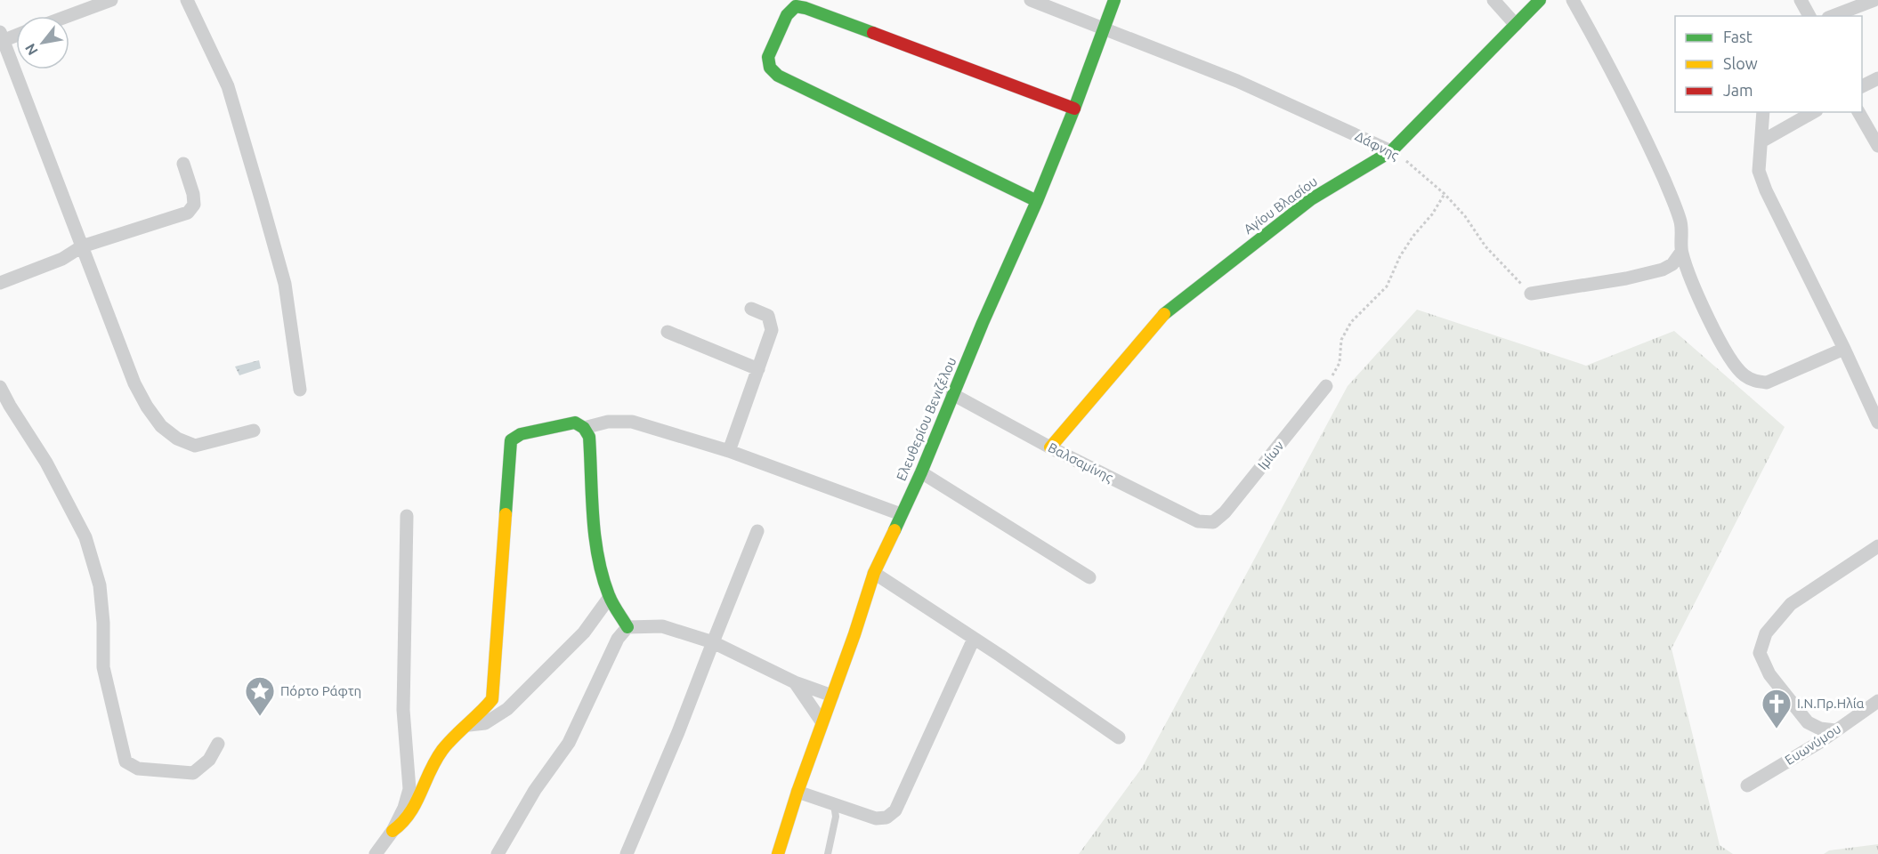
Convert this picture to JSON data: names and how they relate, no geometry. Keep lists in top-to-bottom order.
{
  "streets": {
    "street": [
      "Δάφνης",
      "Αγίου Βλασίου",
      "Ελευθερίου Βενιζέλου",
      "Ιμίων",
      "Βαλσαμίνης",
      "Ευωνύμου"
    ]
  },
  "crossings": [
    ["Δάφνης", "Αγίου Βλασίου"],
    ["Δάφνης", "Ελευθερίου Βενιζέλου"],
    ["Αγίου Βλασίου", "Βαλσαμίνης"],
    ["Ελευθερίου Βενιζέλου", "Βαλσαμίνης"],
    ["Ιμίων", "Βαλσαμίνης"]
  ],
  "places": {
    "place": ["Πόρτο Ράφτη"],
    "church": ["Ι.Ν.Πρ.Ηλία"]
  },
  "legend": ["Fast", "Slow", "Jam"],
  "north": "bottom left"
}
